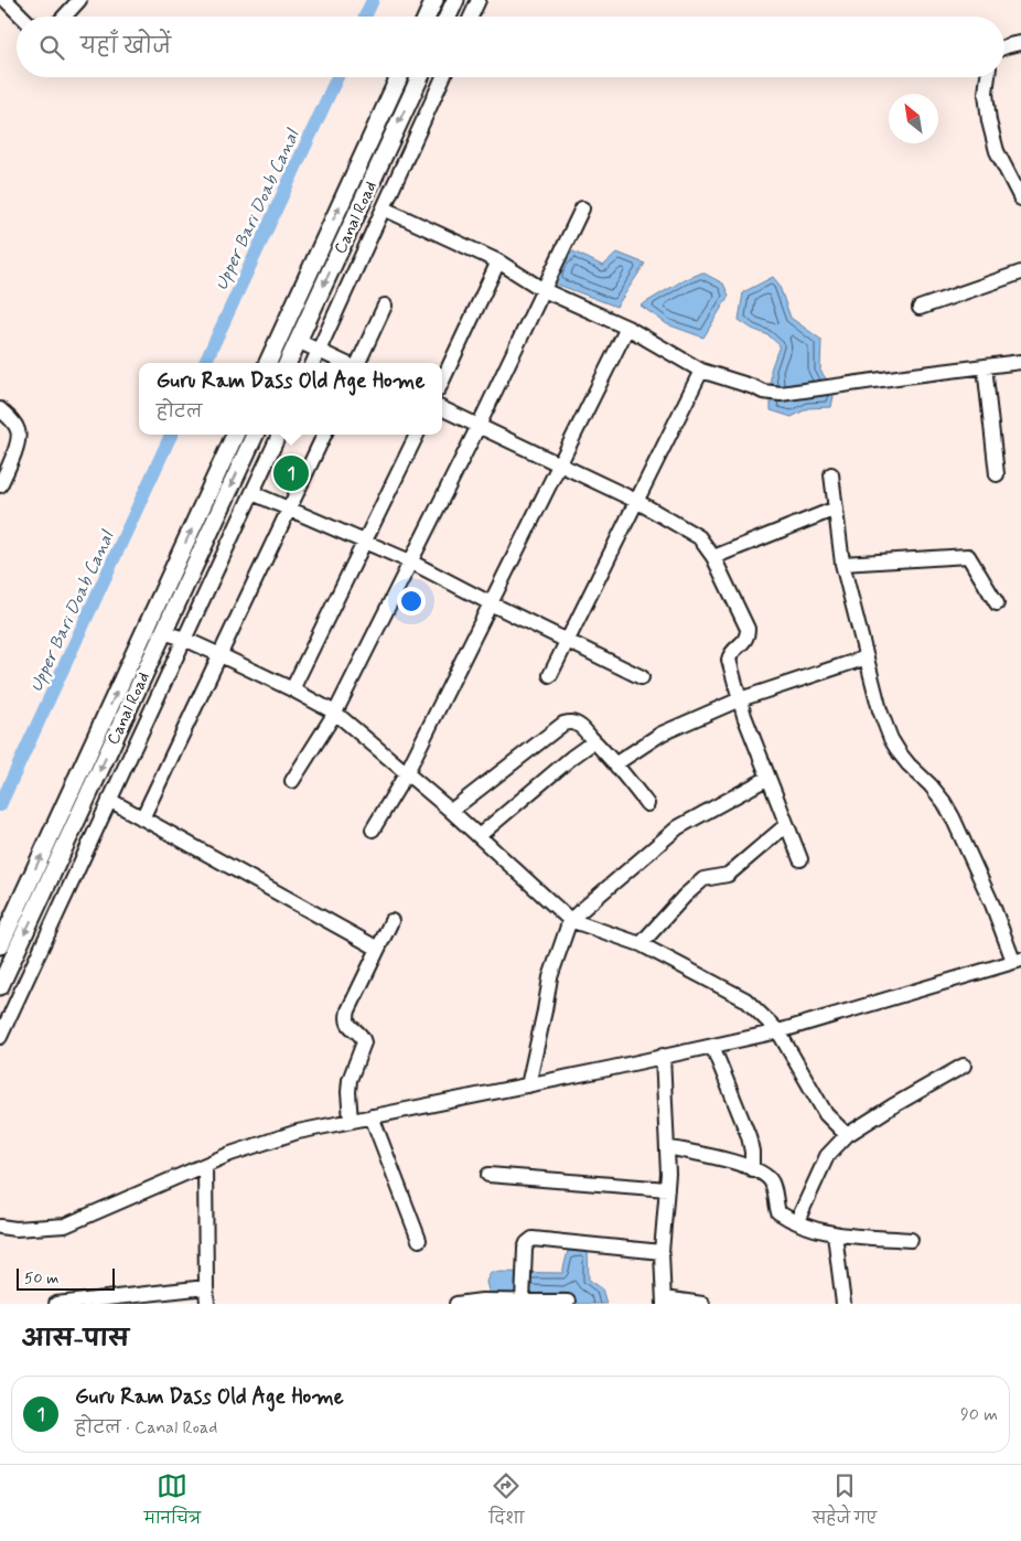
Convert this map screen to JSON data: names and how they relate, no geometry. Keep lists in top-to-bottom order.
{
  "streets": {
    "main road": ["Canal Road"]
  },
  "water": ["Upper Bari Doab Canal"],
  "scale_bar": "50 m",
  "north": "top left",
  "page": {
    "search": "यहाँ खोजें",
    "popup": ["Guru Ram Dass Old Age Home", "होटल"],
    "pins": "1",
    "scale": "50 m",
    "heading": "आस-पास",
    "list": [
      {
        "mark": "1",
        "name": "Guru Ram Dass Old Age Home",
        "note": "होटल · Canal Road",
        "value": "90 m"
      }
    ],
    "nav": ["मानचित्र", "दिशा", "सहेजे गए"]
  }
}
